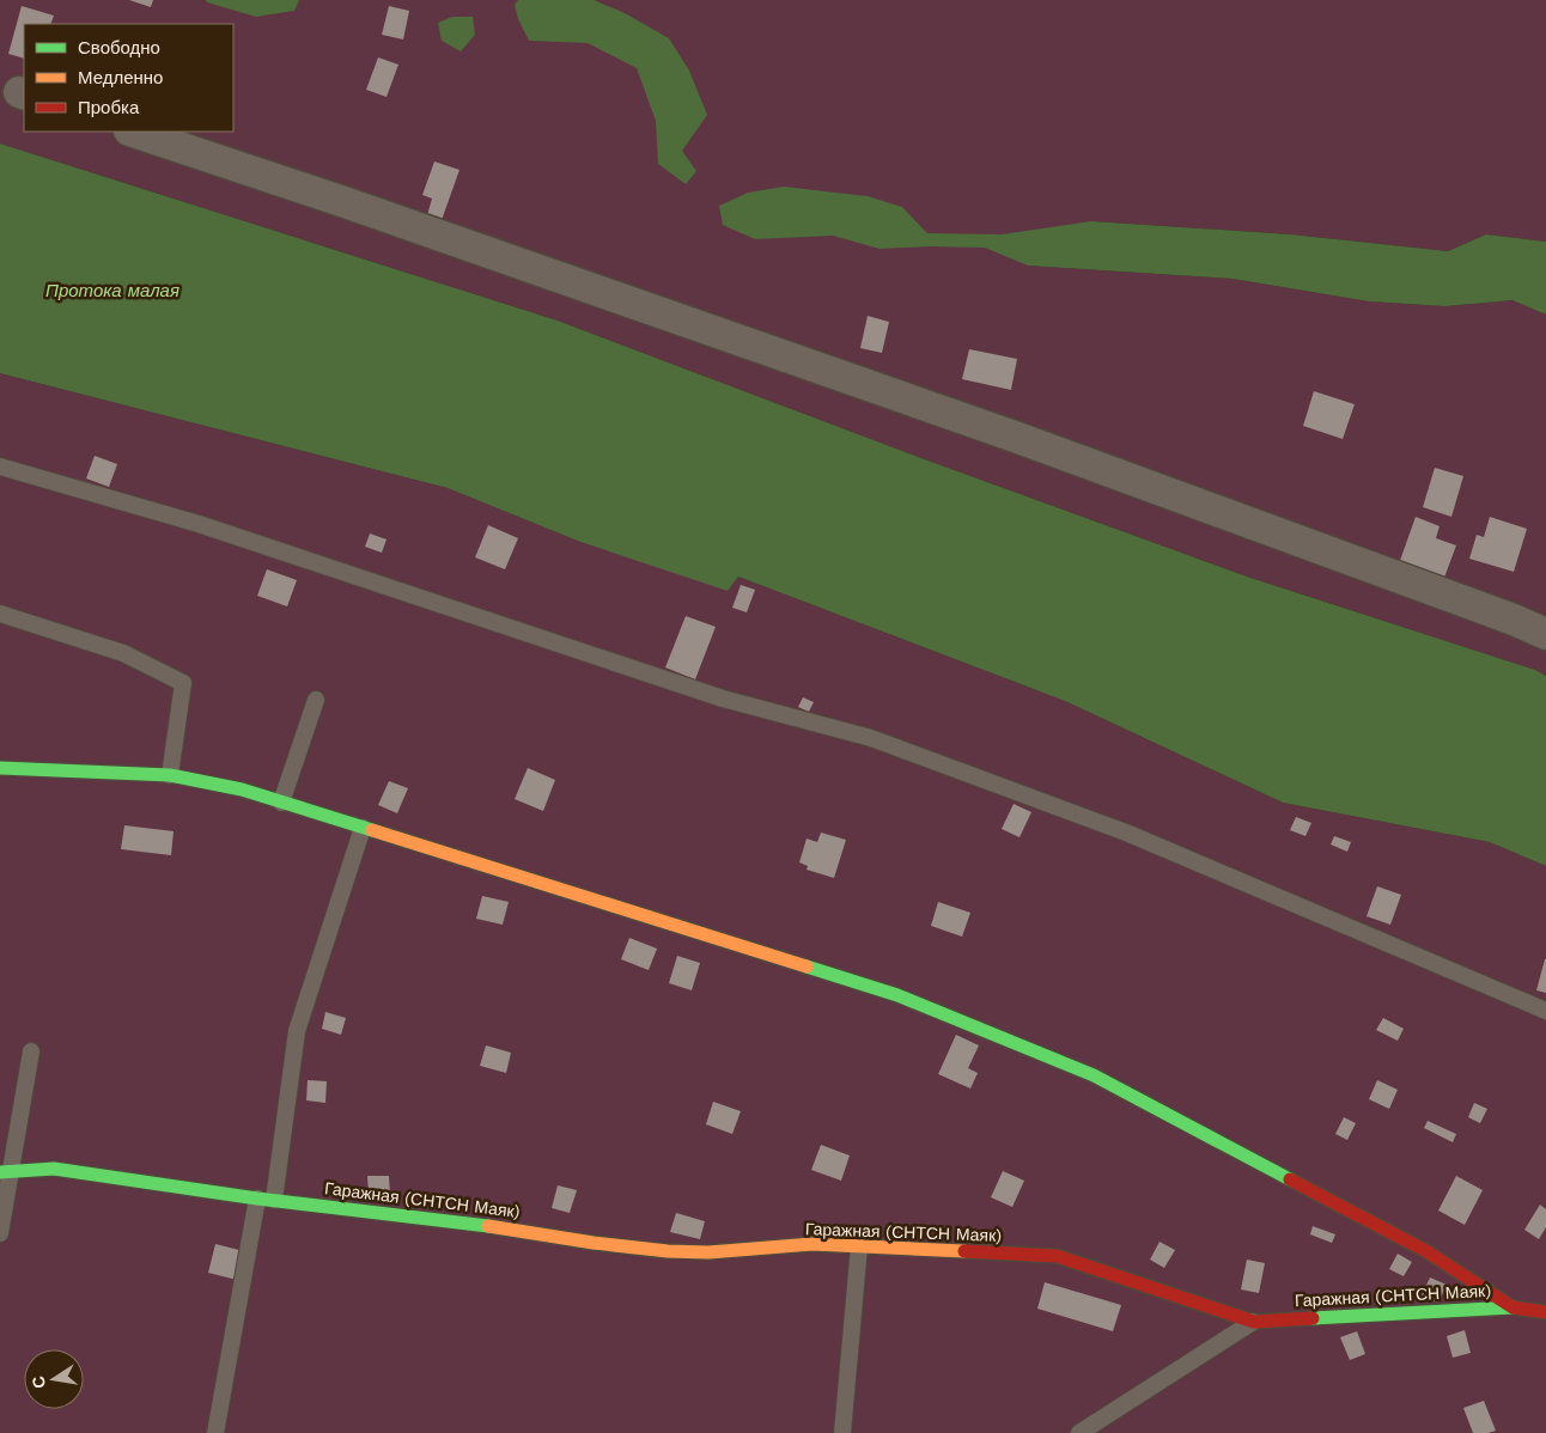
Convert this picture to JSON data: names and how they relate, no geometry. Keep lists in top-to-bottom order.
{
  "streets": {
    "street": ["Гаражная (СНТСН Маяк)"]
  },
  "water": ["Протока малая"],
  "legend": ["Свободно", "Медленно", "Пробка"],
  "north": "left"
}
